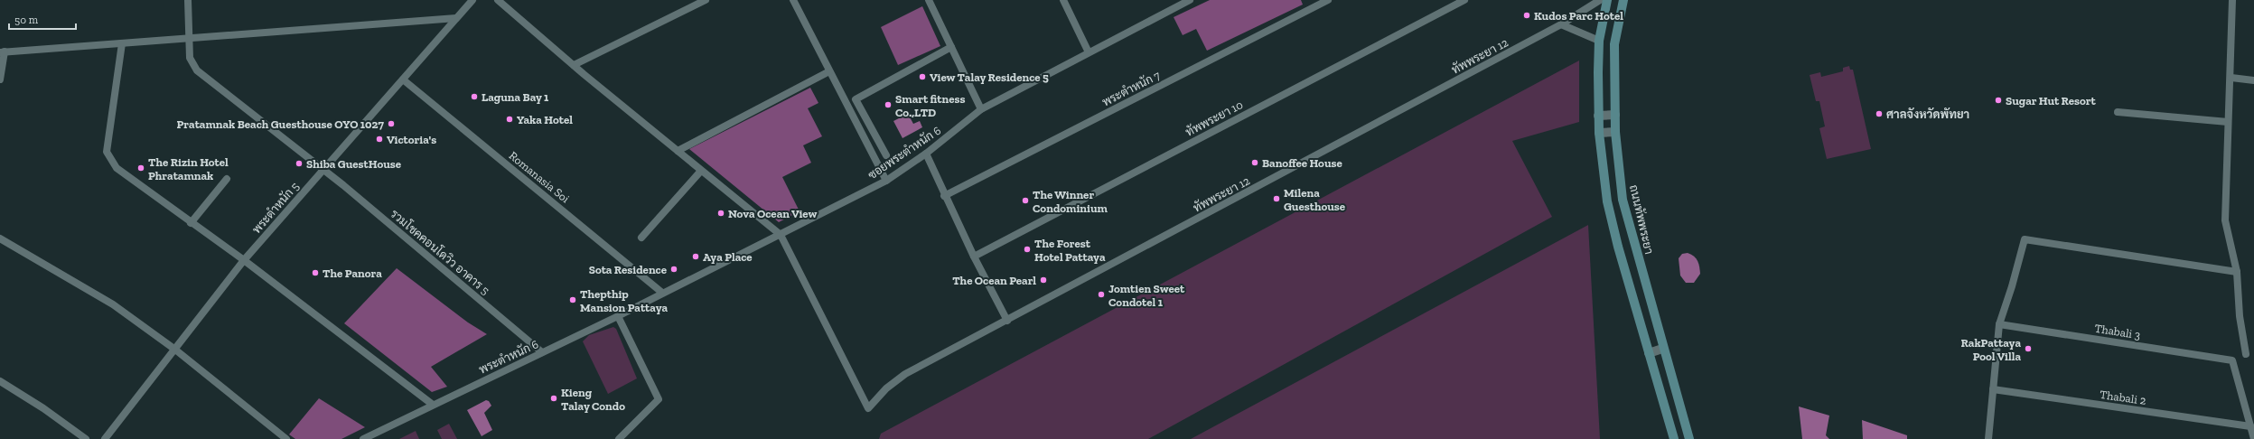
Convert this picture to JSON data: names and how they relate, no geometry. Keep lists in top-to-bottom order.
{
  "streets": {
    "main road": ["ถนนทัพพระยา"],
    "street": [
      "ทัพพระยา 12",
      "พระตำหนัก 7",
      "ทัพพระยา 10",
      "ซอยพระตำหนัก 6",
      "Romanasia Soi",
      "พระตำหนัก 5",
      "รวมโชคคอนโดวิว อาคาร 5",
      "Thabali 3",
      "พระตำหนัก 6",
      "Thabali 2"
    ]
  },
  "crossings": [
    ["ทัพพระยา 12", "ซอยพระตำหนัก 6"],
    ["ซอยพระตำหนัก 6", "Romanasia Soi"],
    ["ซอยพระตำหนัก 6", "พระตำหนัก 6"],
    ["Romanasia Soi", "พระตำหนัก 5"],
    ["Romanasia Soi", "พระตำหนัก 6"],
    ["พระตำหนัก 5", "รวมโชคคอนโดวิว อาคาร 5"],
    ["รวมโชคคอนโดวิว อาคาร 5", "พระตำหนัก 6"],
    ["Thabali 3", "Thabali 2"]
  ],
  "places": [
    "Kudos Parc Hotel",
    "View Talay Residence 5",
    "Laguna Bay 1",
    "Sugar Hut Resort",
    "Smart fitness Co.,LTD",
    "ศาลจังหวัดพัทยา",
    "Yaka Hotel",
    "Pratamnak Beach Guesthouse OYO 1027",
    "Victoria's",
    "Banoffee House",
    "Shiba GuestHouse",
    "The Rizin Hotel Phratamnak",
    "Milena Guesthouse",
    "The Winner Condominium",
    "Nova Ocean View",
    "The Forest Hotel Pattaya",
    "Aya Place",
    "Sota Residence",
    "The Panora",
    "The Ocean Pearl",
    "Jomtien Sweet Condotel 1",
    "Thepthip Mansion Pattaya",
    "RakPattaya Pool Villa",
    "Kieng Talay Condo"
  ],
  "scale_bar": "50 m"
}
